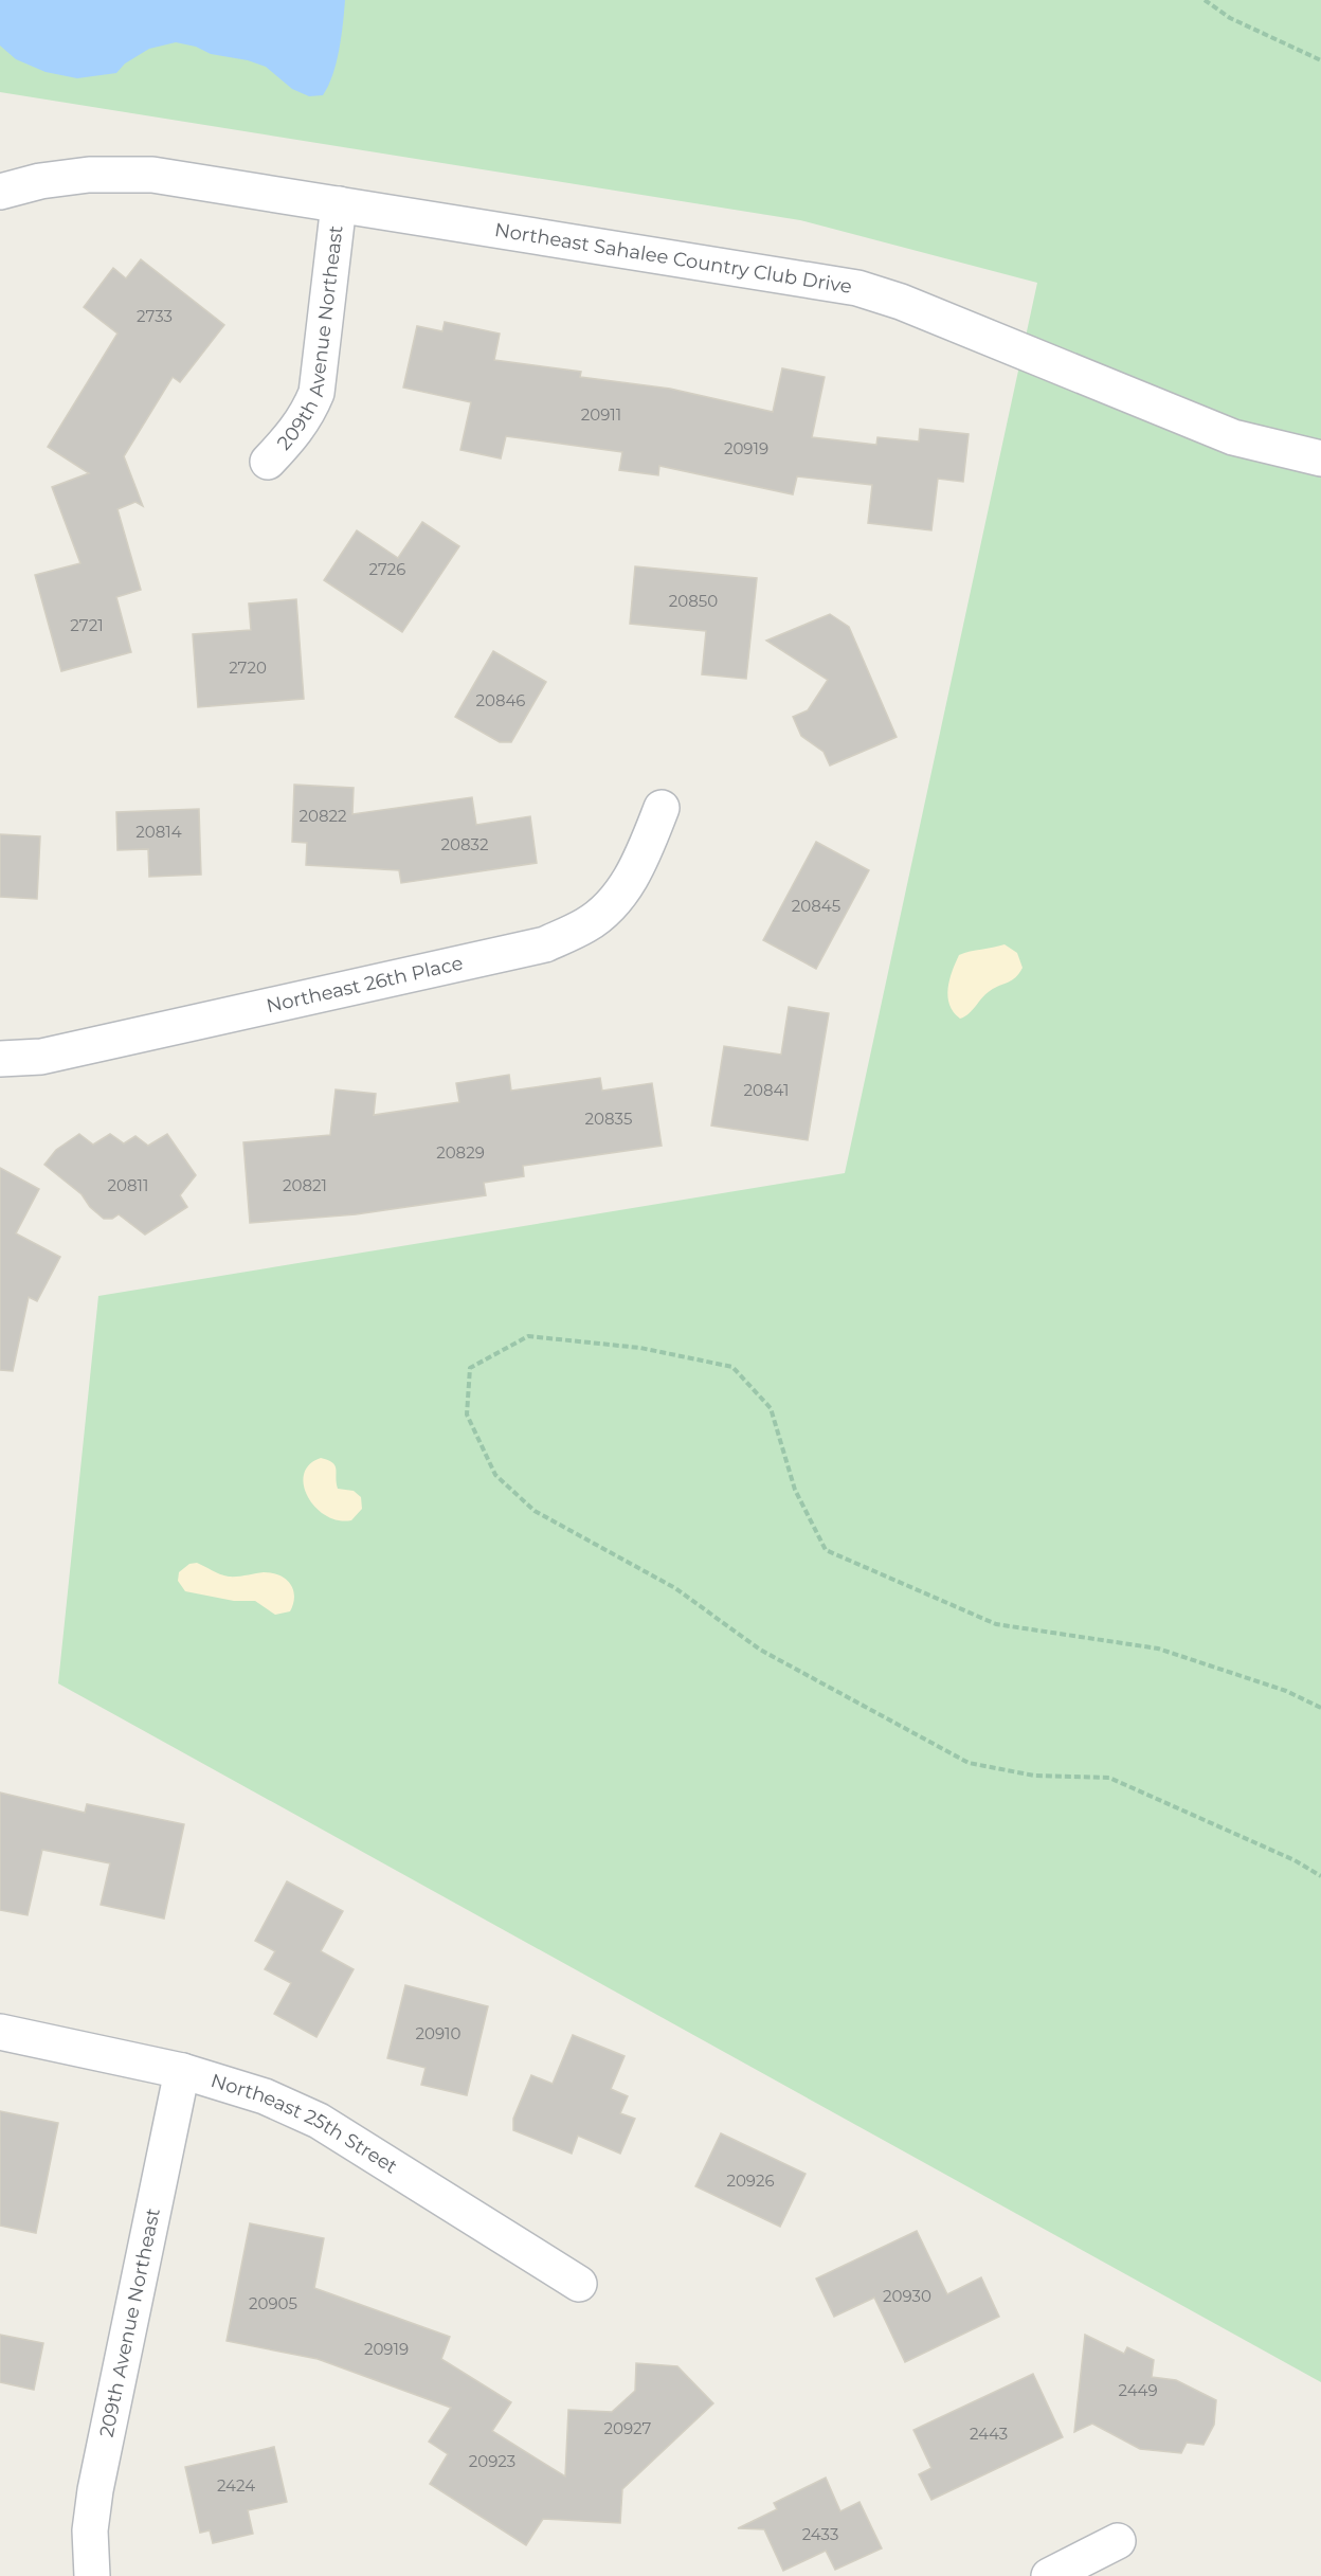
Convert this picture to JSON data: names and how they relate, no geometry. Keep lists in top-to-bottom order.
{
  "streets": {
    "street": [
      "Northeast Sahalee Country Club Drive",
      "209th Avenue Northeast",
      "Northeast 26th Place",
      "Northeast 25th Street"
    ]
  },
  "crossings": [
    ["Northeast Sahalee Country Club Drive", "209th Avenue Northeast"],
    ["209th Avenue Northeast", "Northeast 25th Street"]
  ],
  "house_numbers": [
    "2733",
    "20911",
    "20919",
    "2726",
    "20850",
    "2721",
    "2720",
    "20846",
    "20822",
    "20814",
    "20832",
    "20845",
    "20841",
    "20835",
    "20829",
    "20811",
    "20821",
    "20910",
    "20926",
    "20930",
    "20905",
    "20919",
    "2449",
    "20927",
    "2443",
    "20923",
    "2424",
    "2433"
  ]
}
